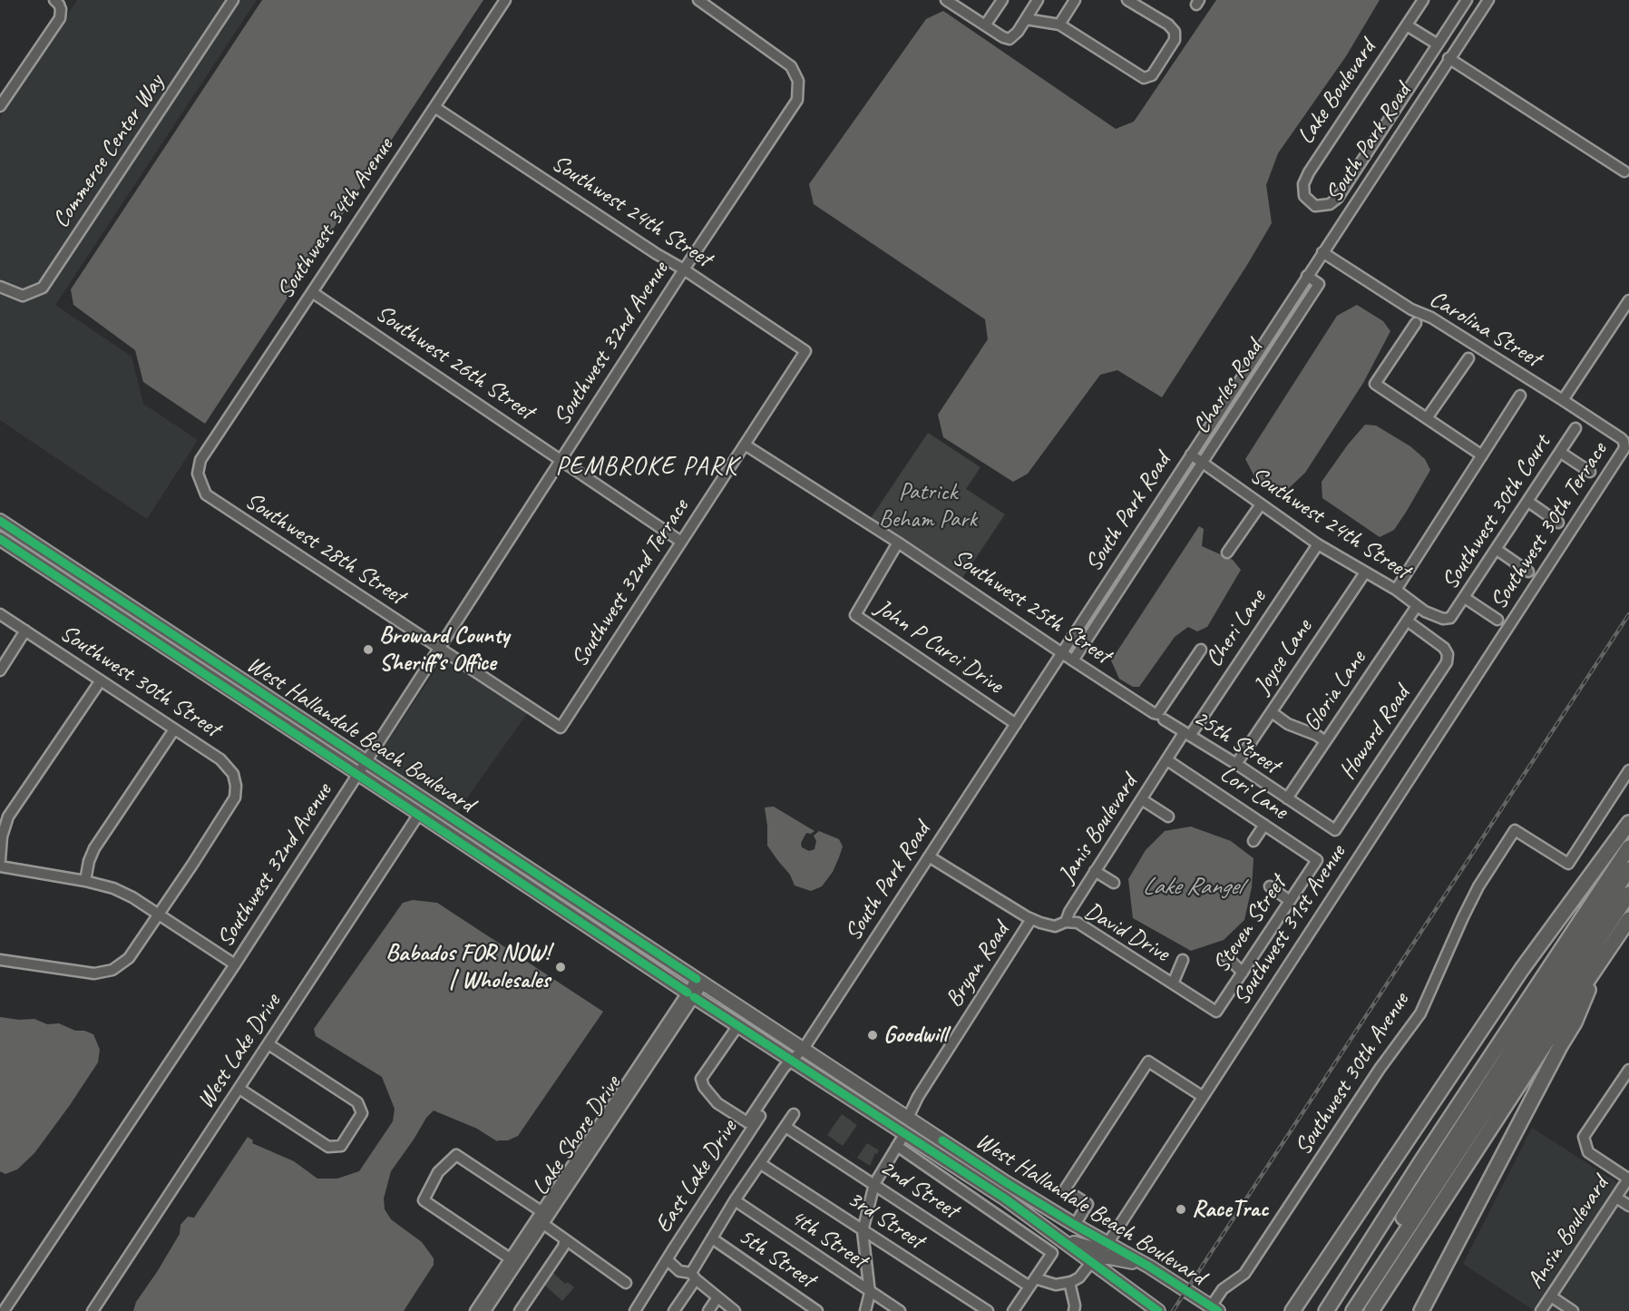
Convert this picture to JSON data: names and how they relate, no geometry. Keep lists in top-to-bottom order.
{
  "streets": {
    "main road": ["West Hallandale Beach Boulevard"],
    "street": [
      "Lake Boulevard",
      "South Park Road",
      "Commerce Center Way",
      "Southwest 24th Street",
      "Southwest 34th Avenue",
      "Carolina Street",
      "Southwest 32nd Avenue",
      "Southwest 26th Street",
      "Charles Road",
      "Southwest 30th Court",
      "Southwest 30th Terrace",
      "Southwest 28th Street",
      "Southwest 32nd Terrace",
      "Southwest 25th Street",
      "Cheri Lane",
      "John P Curci Drive",
      "Joyce Lane",
      "Southwest 30th Street",
      "Gloria Lane",
      "Howard Road",
      "25th Street",
      "Lori Lane",
      "Janis Boulevard",
      "Steven Street",
      "Southwest 31st Avenue",
      "David Drive",
      "Bryan Road",
      "West Lake Drive",
      "Southwest 30th Avenue",
      "Lake Shore Drive",
      "East Lake Drive",
      "2nd Street",
      "3rd Street",
      "Ansin Boulevard",
      "4th Street",
      "5th Street"
    ]
  },
  "crossings": [
    ["South Park Road", "Southwest 24th Street"],
    ["South Park Road", "Carolina Street"],
    ["South Park Road", "Charles Road"],
    ["South Park Road", "Southwest 25th Street"],
    ["South Park Road", "John P Curci Drive"],
    ["South Park Road", "West Hallandale Beach Boulevard"],
    ["South Park Road", "David Drive"],
    ["South Park Road", "East Lake Drive"],
    ["Southwest 24th Street", "Southwest 34th Avenue"],
    ["Southwest 24th Street", "Southwest 32nd Avenue"],
    ["Southwest 24th Street", "Charles Road"],
    ["Southwest 24th Street", "Southwest 30th Court"],
    ["Southwest 24th Street", "Southwest 32nd Terrace"],
    ["Southwest 24th Street", "Cheri Lane"],
    ["Southwest 24th Street", "Joyce Lane"],
    ["Southwest 24th Street", "Gloria Lane"],
    ["Southwest 34th Avenue", "Southwest 26th Street"],
    ["Southwest 34th Avenue", "Southwest 28th Street"],
    ["Carolina Street", "Southwest 30th Terrace"],
    ["Southwest 32nd Avenue", "Southwest 26th Street"],
    ["Southwest 32nd Avenue", "Southwest 28th Street"],
    ["Southwest 32nd Avenue", "West Hallandale Beach Boulevard"],
    ["Southwest 26th Street", "Southwest 32nd Terrace"],
    ["Charles Road", "Southwest 25th Street"],
    ["Southwest 30th Terrace", "Southwest 31st Avenue"],
    ["Southwest 28th Street", "Southwest 32nd Terrace"],
    ["Southwest 32nd Terrace", "Southwest 25th Street"],
    ["Southwest 25th Street", "John P Curci Drive"],
    ["Southwest 25th Street", "25th Street"],
    ["Cheri Lane", "25th Street"],
    ["Cheri Lane", "Lori Lane"],
    ["Cheri Lane", "Janis Boulevard"],
    ["Joyce Lane", "25th Street"],
    ["Gloria Lane", "Howard Road"],
    ["Gloria Lane", "25th Street"],
    ["Howard Road", "25th Street"],
    ["West Hallandale Beach Boulevard", "Southwest 31st Avenue"],
    ["West Hallandale Beach Boulevard", "Bryan Road"],
    ["West Hallandale Beach Boulevard", "West Lake Drive"],
    ["West Hallandale Beach Boulevard", "Southwest 30th Avenue"],
    ["West Hallandale Beach Boulevard", "Lake Shore Drive"],
    ["West Hallandale Beach Boulevard", "East Lake Drive"],
    ["Lori Lane", "Janis Boulevard"],
    ["Lori Lane", "Steven Street"],
    ["Janis Boulevard", "David Drive"],
    ["Steven Street", "David Drive"],
    ["David Drive", "Bryan Road"]
  ],
  "districts": ["PEMBROKE PARK"],
  "water": ["Lake Rangel"],
  "parks": ["Patrick Beham Park"],
  "places": [
    "Broward County Sheriff's Office",
    "Babados FOR NOW! | Wholesales",
    "Goodwill",
    "RaceTrac"
  ]
}
